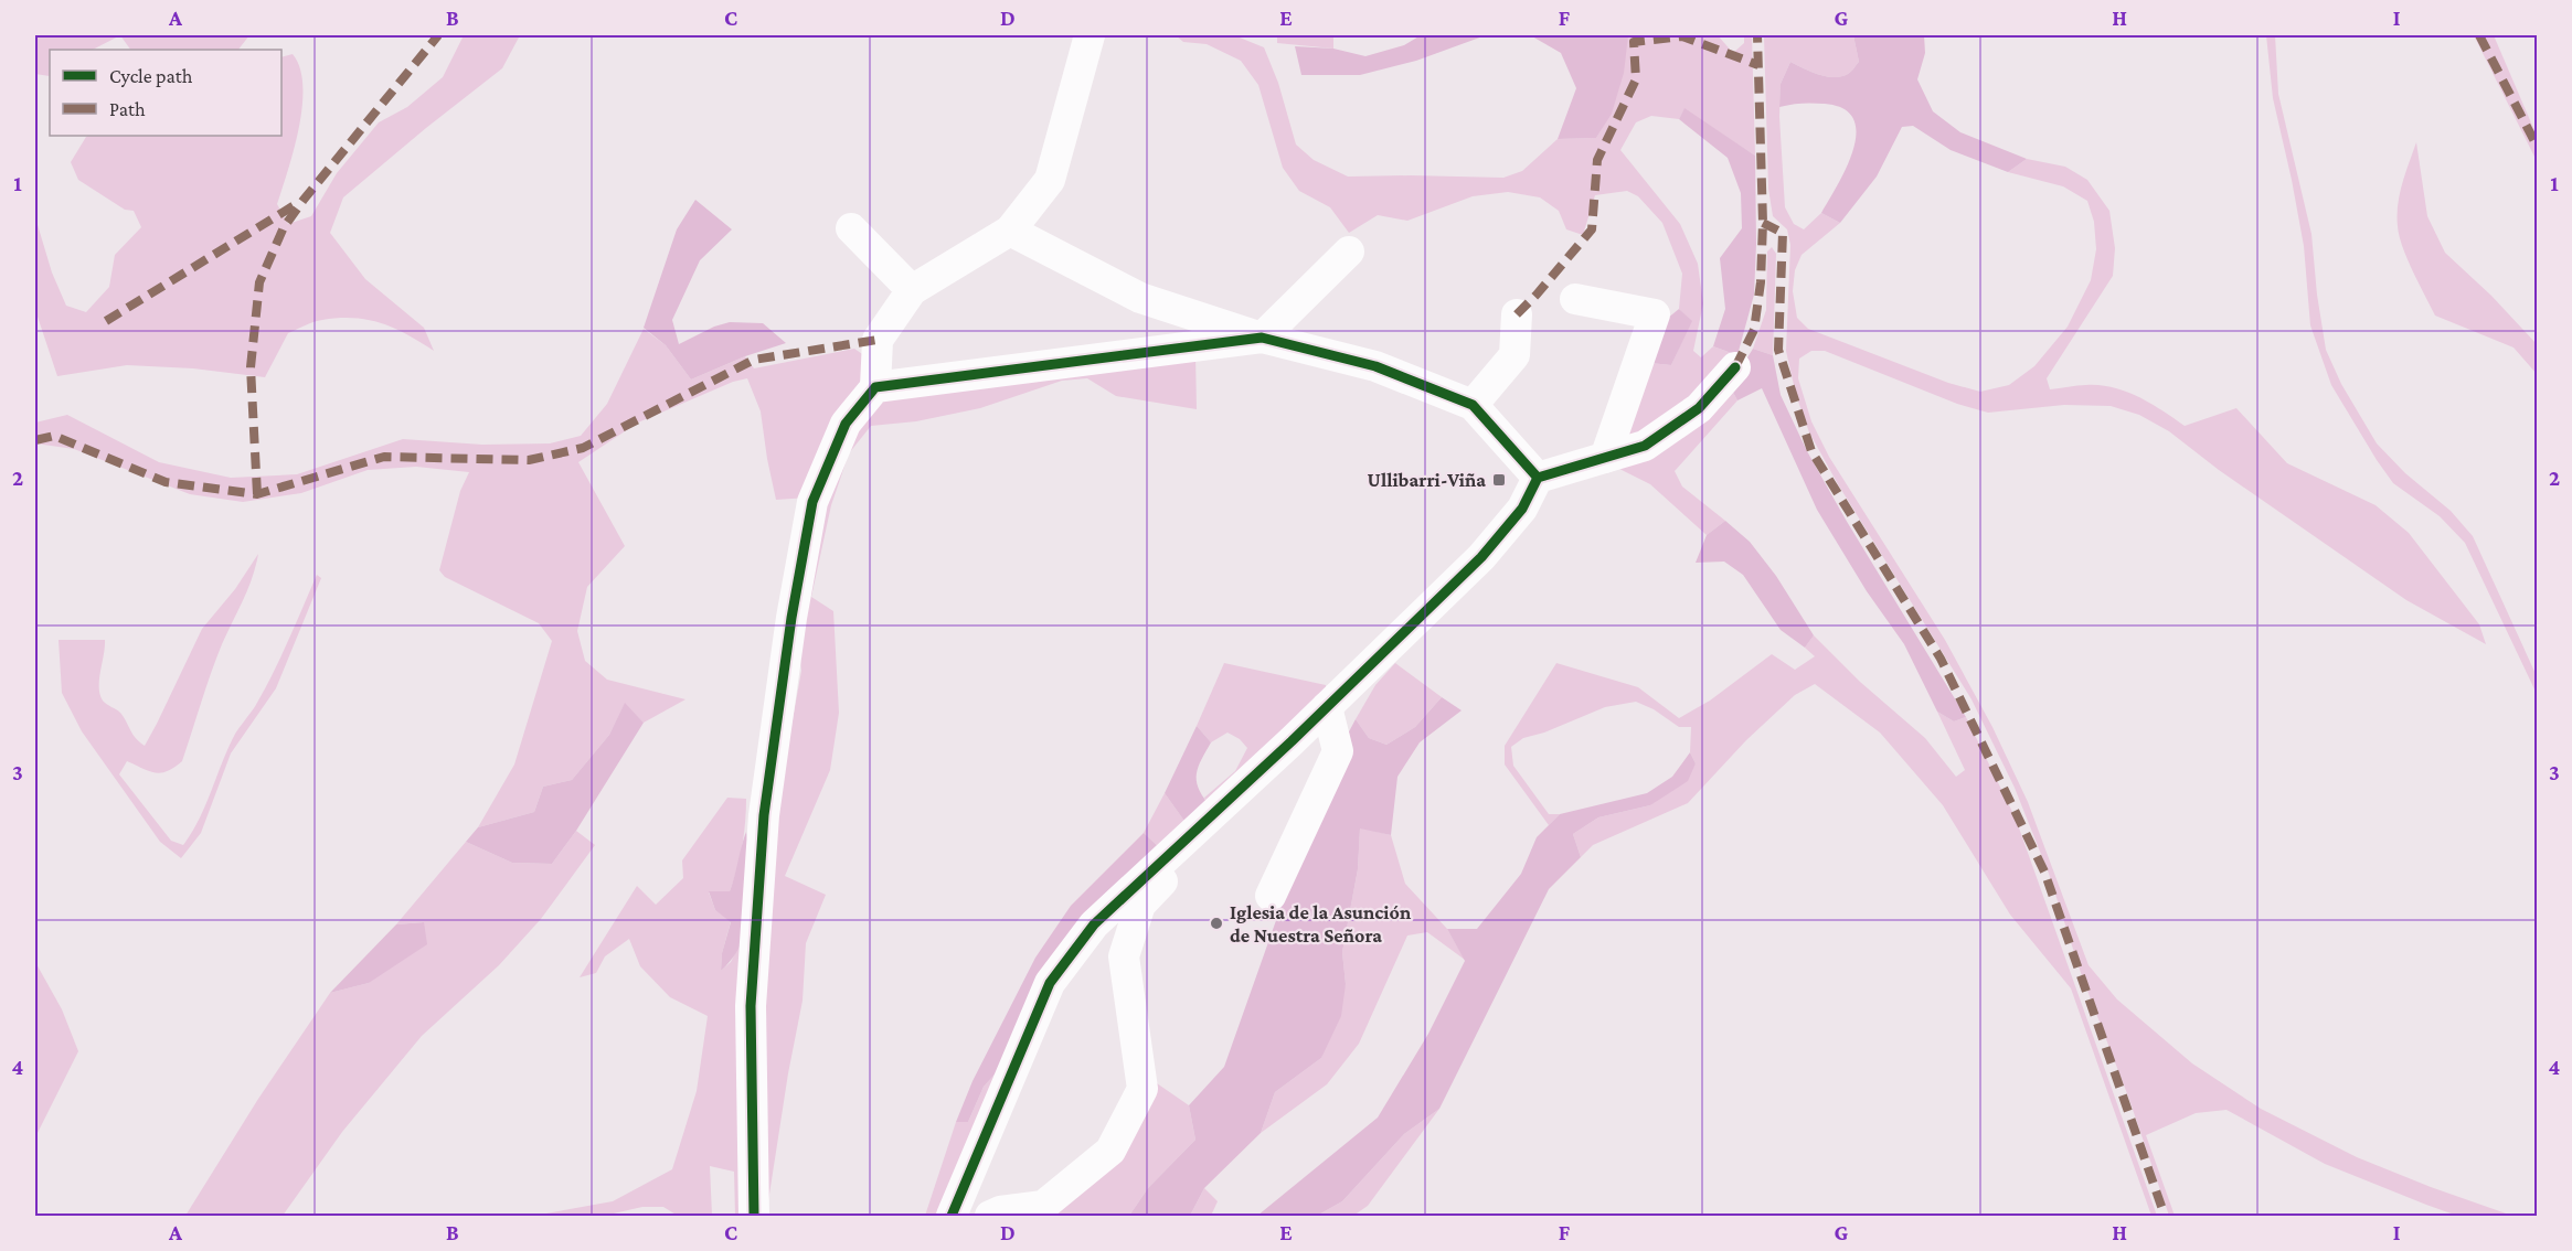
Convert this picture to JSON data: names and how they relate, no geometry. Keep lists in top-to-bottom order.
{
  "places": {
    "transit": ["Ullibarri-Viña"],
    "other": ["Iglesia de la Asunción de Nuestra Señora"]
  },
  "legend": ["Cycle path", "Path"],
  "grid": {
    "columns": [
      "A",
      "B",
      "C",
      "D",
      "E",
      "F",
      "G",
      "H",
      "I"
    ],
    "rows": [
      "1",
      "2",
      "3",
      "4"
    ]
  }
}
